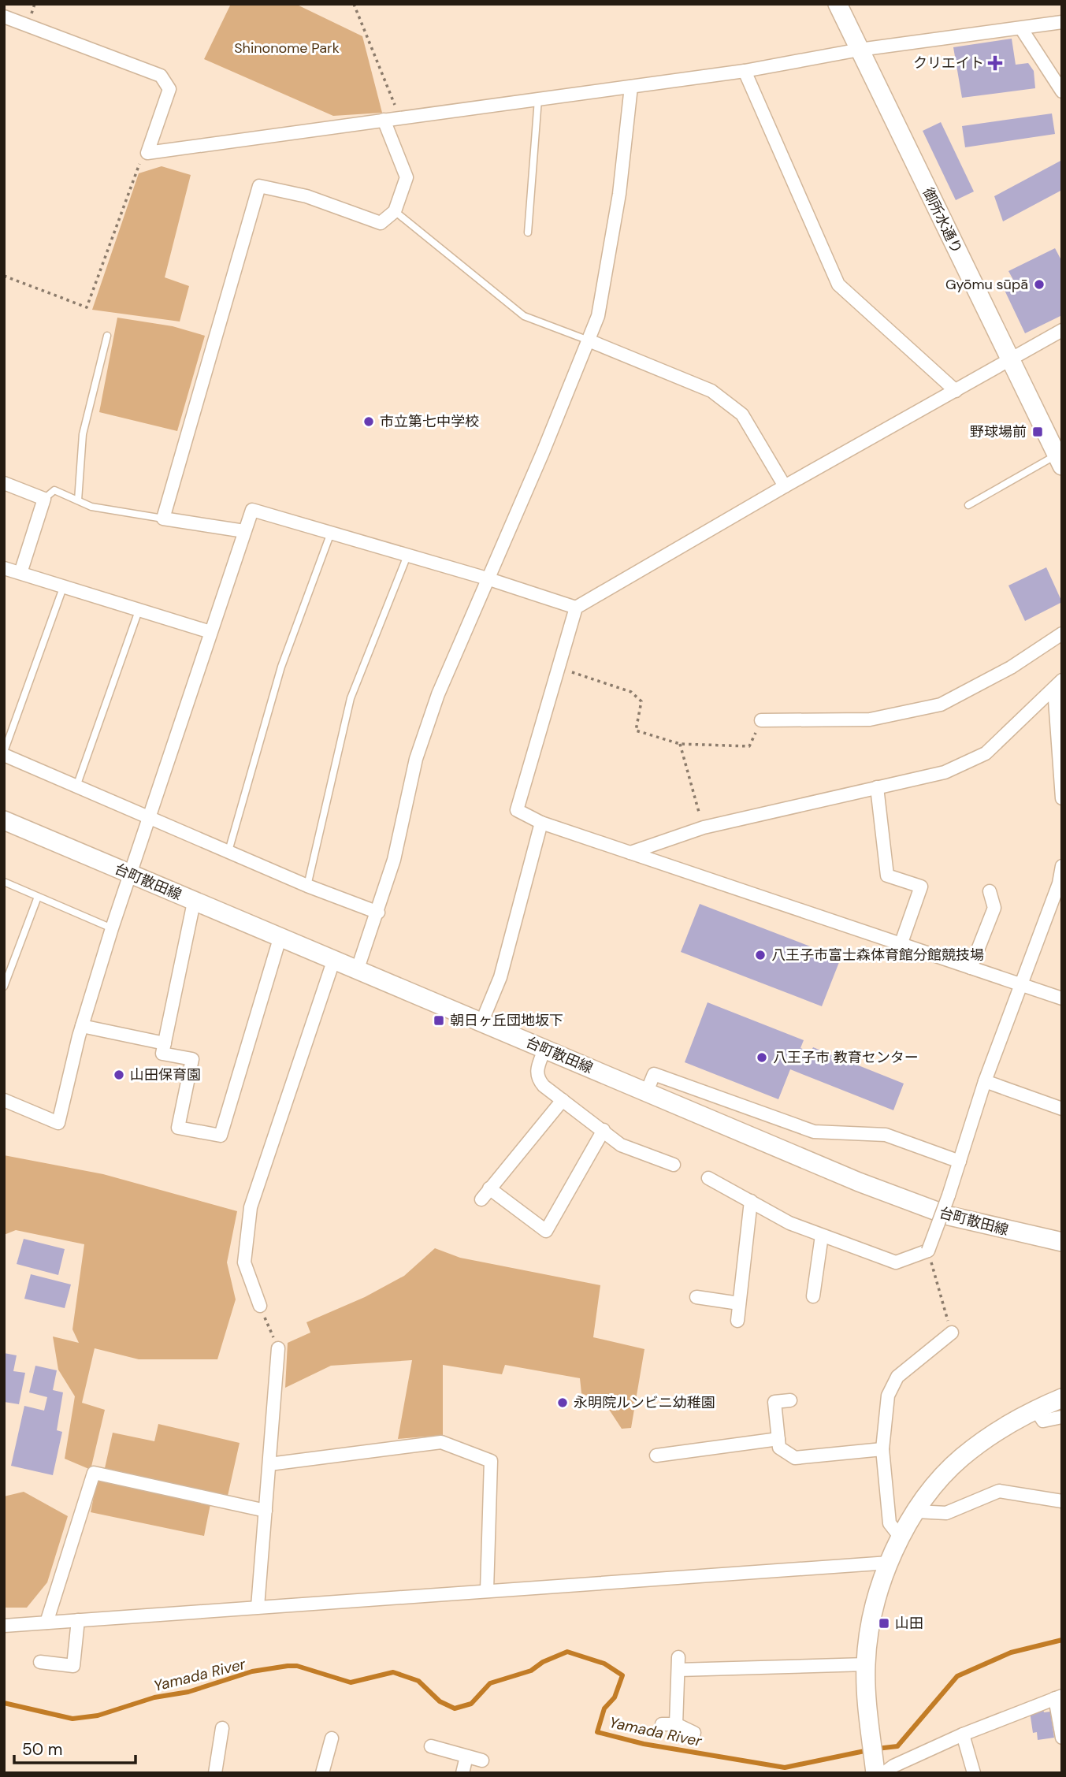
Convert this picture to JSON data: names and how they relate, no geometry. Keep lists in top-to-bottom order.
{
  "streets": {
    "street": ["御所水通り", "台町散田線"]
  },
  "water": ["Yamada River"],
  "parks": ["Shinonome Park"],
  "places": {
    "health": ["クリエイト"],
    "other": [
      "Gyōmu sūpā",
      "市立第七中学校",
      "八王子市富士森体育館分館競技場",
      "八王子市 教育センター",
      "山田保育園",
      "永明院ルンビニ幼稚園"
    ],
    "transit": ["野球場前", "朝日ヶ丘団地坂下", "山田"]
  },
  "scale_bar": "50 m"
}
